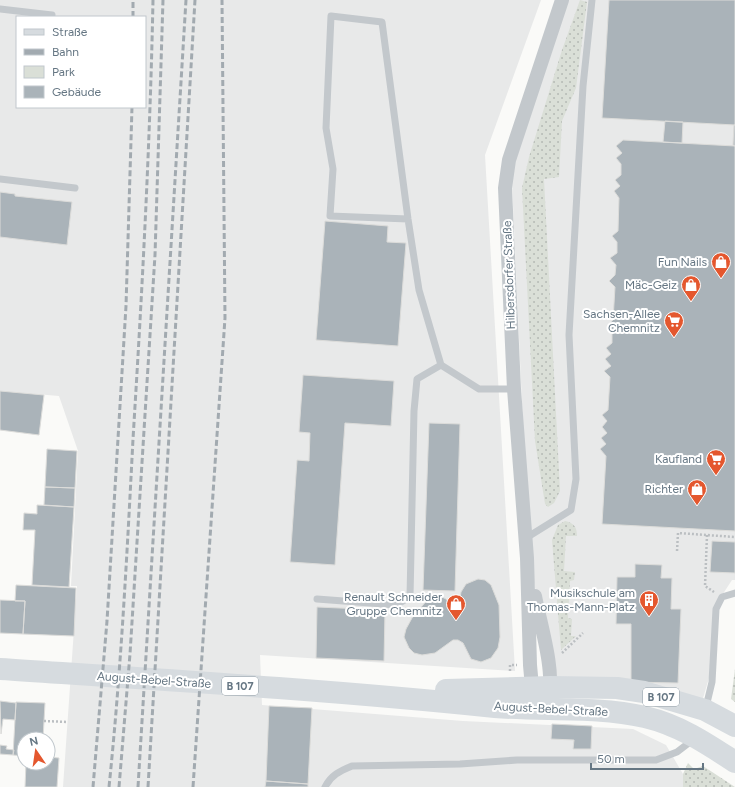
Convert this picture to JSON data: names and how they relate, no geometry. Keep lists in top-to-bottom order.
{
  "streets": {
    "main road": ["August-Bebel-Straße", "B 107"],
    "street": ["Hilbersdorfer Straße"]
  },
  "crossings": [
    ["Hilbersdorfer Straße", "August-Bebel-Straße"]
  ],
  "places": {
    "shop": [
      "Fun Nails",
      "Mäc-Geiz",
      "Richter",
      "Renault Schneider Gruppe Chemnitz"
    ],
    "supermarket": ["Sachsen-Allee Chemnitz", "Kaufland"],
    "building": ["Musikschule am Thomas-Mann-Platz"]
  },
  "legend": [
    "Straße",
    "Bahn",
    "Park",
    "Gebäude"
  ],
  "scale_bar": "50 m",
  "north": "top"
}
